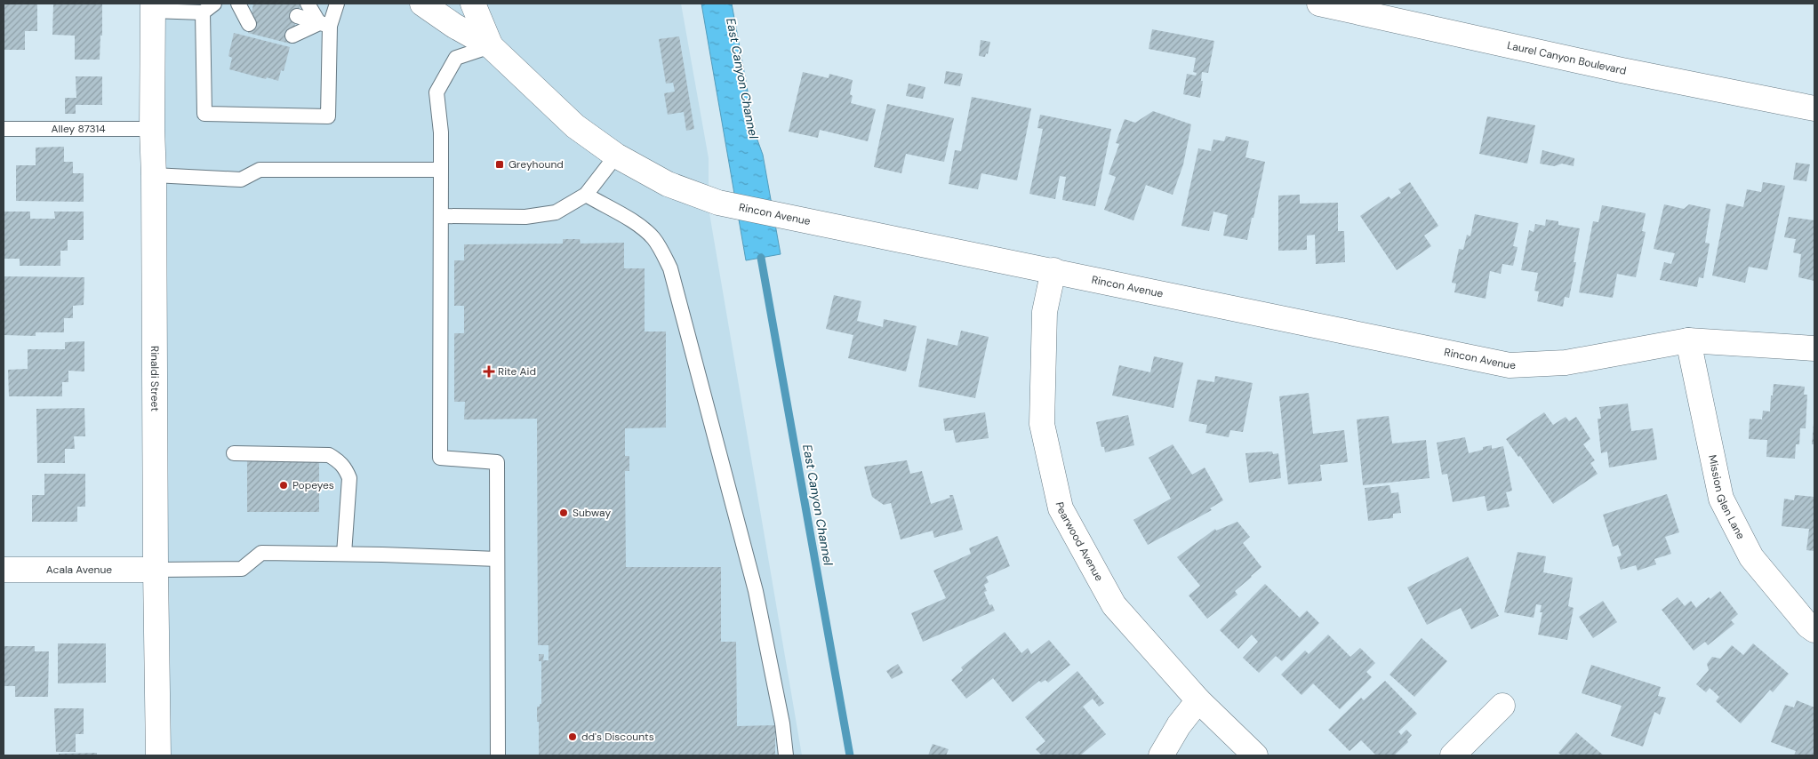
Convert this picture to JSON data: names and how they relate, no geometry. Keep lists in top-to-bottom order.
{
  "streets": {
    "street": [
      "Laurel Canyon Boulevard",
      "Rincon Avenue",
      "Rinaldi Street",
      "Mission Glen Lane",
      "Pearwood Avenue",
      "Acala Avenue"
    ],
    "lane": ["Alley 87314"]
  },
  "crossings": [
    ["Alley 87314", "Rinaldi Street"],
    ["Rincon Avenue", "Mission Glen Lane"],
    ["Rincon Avenue", "Pearwood Avenue"],
    ["Rinaldi Street", "Acala Avenue"]
  ],
  "water": ["East Canyon Channel"],
  "places": {
    "transit": ["Greyhound"],
    "health": ["Rite Aid"],
    "other": ["Popeyes", "Subway", "dd's Discounts"]
  }
}
